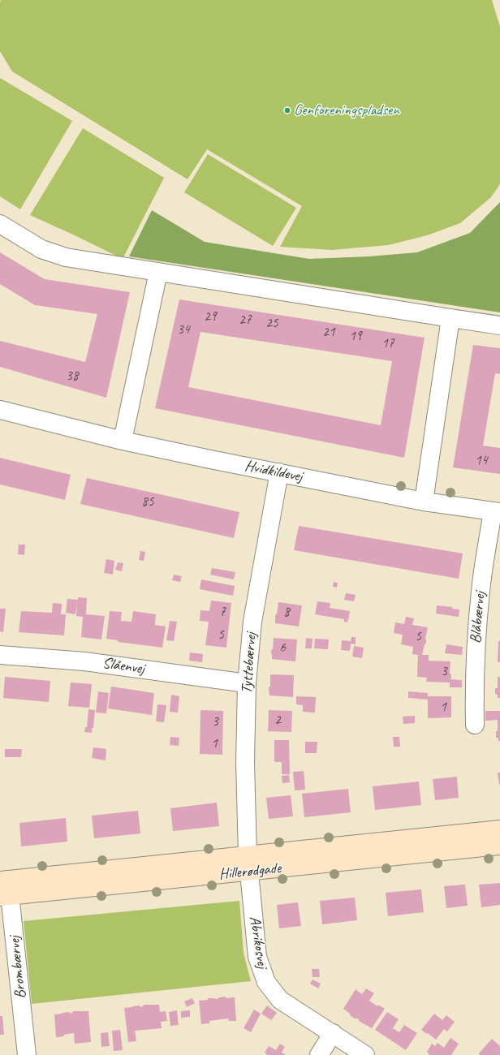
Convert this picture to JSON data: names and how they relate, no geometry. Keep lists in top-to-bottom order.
{
  "streets": {
    "street": [
      "Hvidkildevej",
      "Blåbærvej",
      "Tyttebærvej",
      "Slåenvej",
      "Hillerødgade",
      "Abrikosvej",
      "Brombærvej"
    ]
  },
  "crossings": [
    ["Hvidkildevej", "Blåbærvej"],
    ["Hvidkildevej", "Tyttebærvej"],
    ["Tyttebærvej", "Slåenvej"],
    ["Tyttebærvej", "Hillerødgade"],
    ["Tyttebærvej", "Abrikosvej"],
    ["Hillerødgade", "Abrikosvej"],
    ["Hillerødgade", "Brombærvej"]
  ],
  "places": ["Genforeningspladsen"],
  "house_numbers": [
    "29",
    "27",
    "25",
    "34",
    "21",
    "19",
    "17",
    "38",
    "14",
    "85",
    "7",
    "8",
    "5",
    "5",
    "6",
    "3",
    "1",
    "2",
    "3",
    "1"
  ]
}
